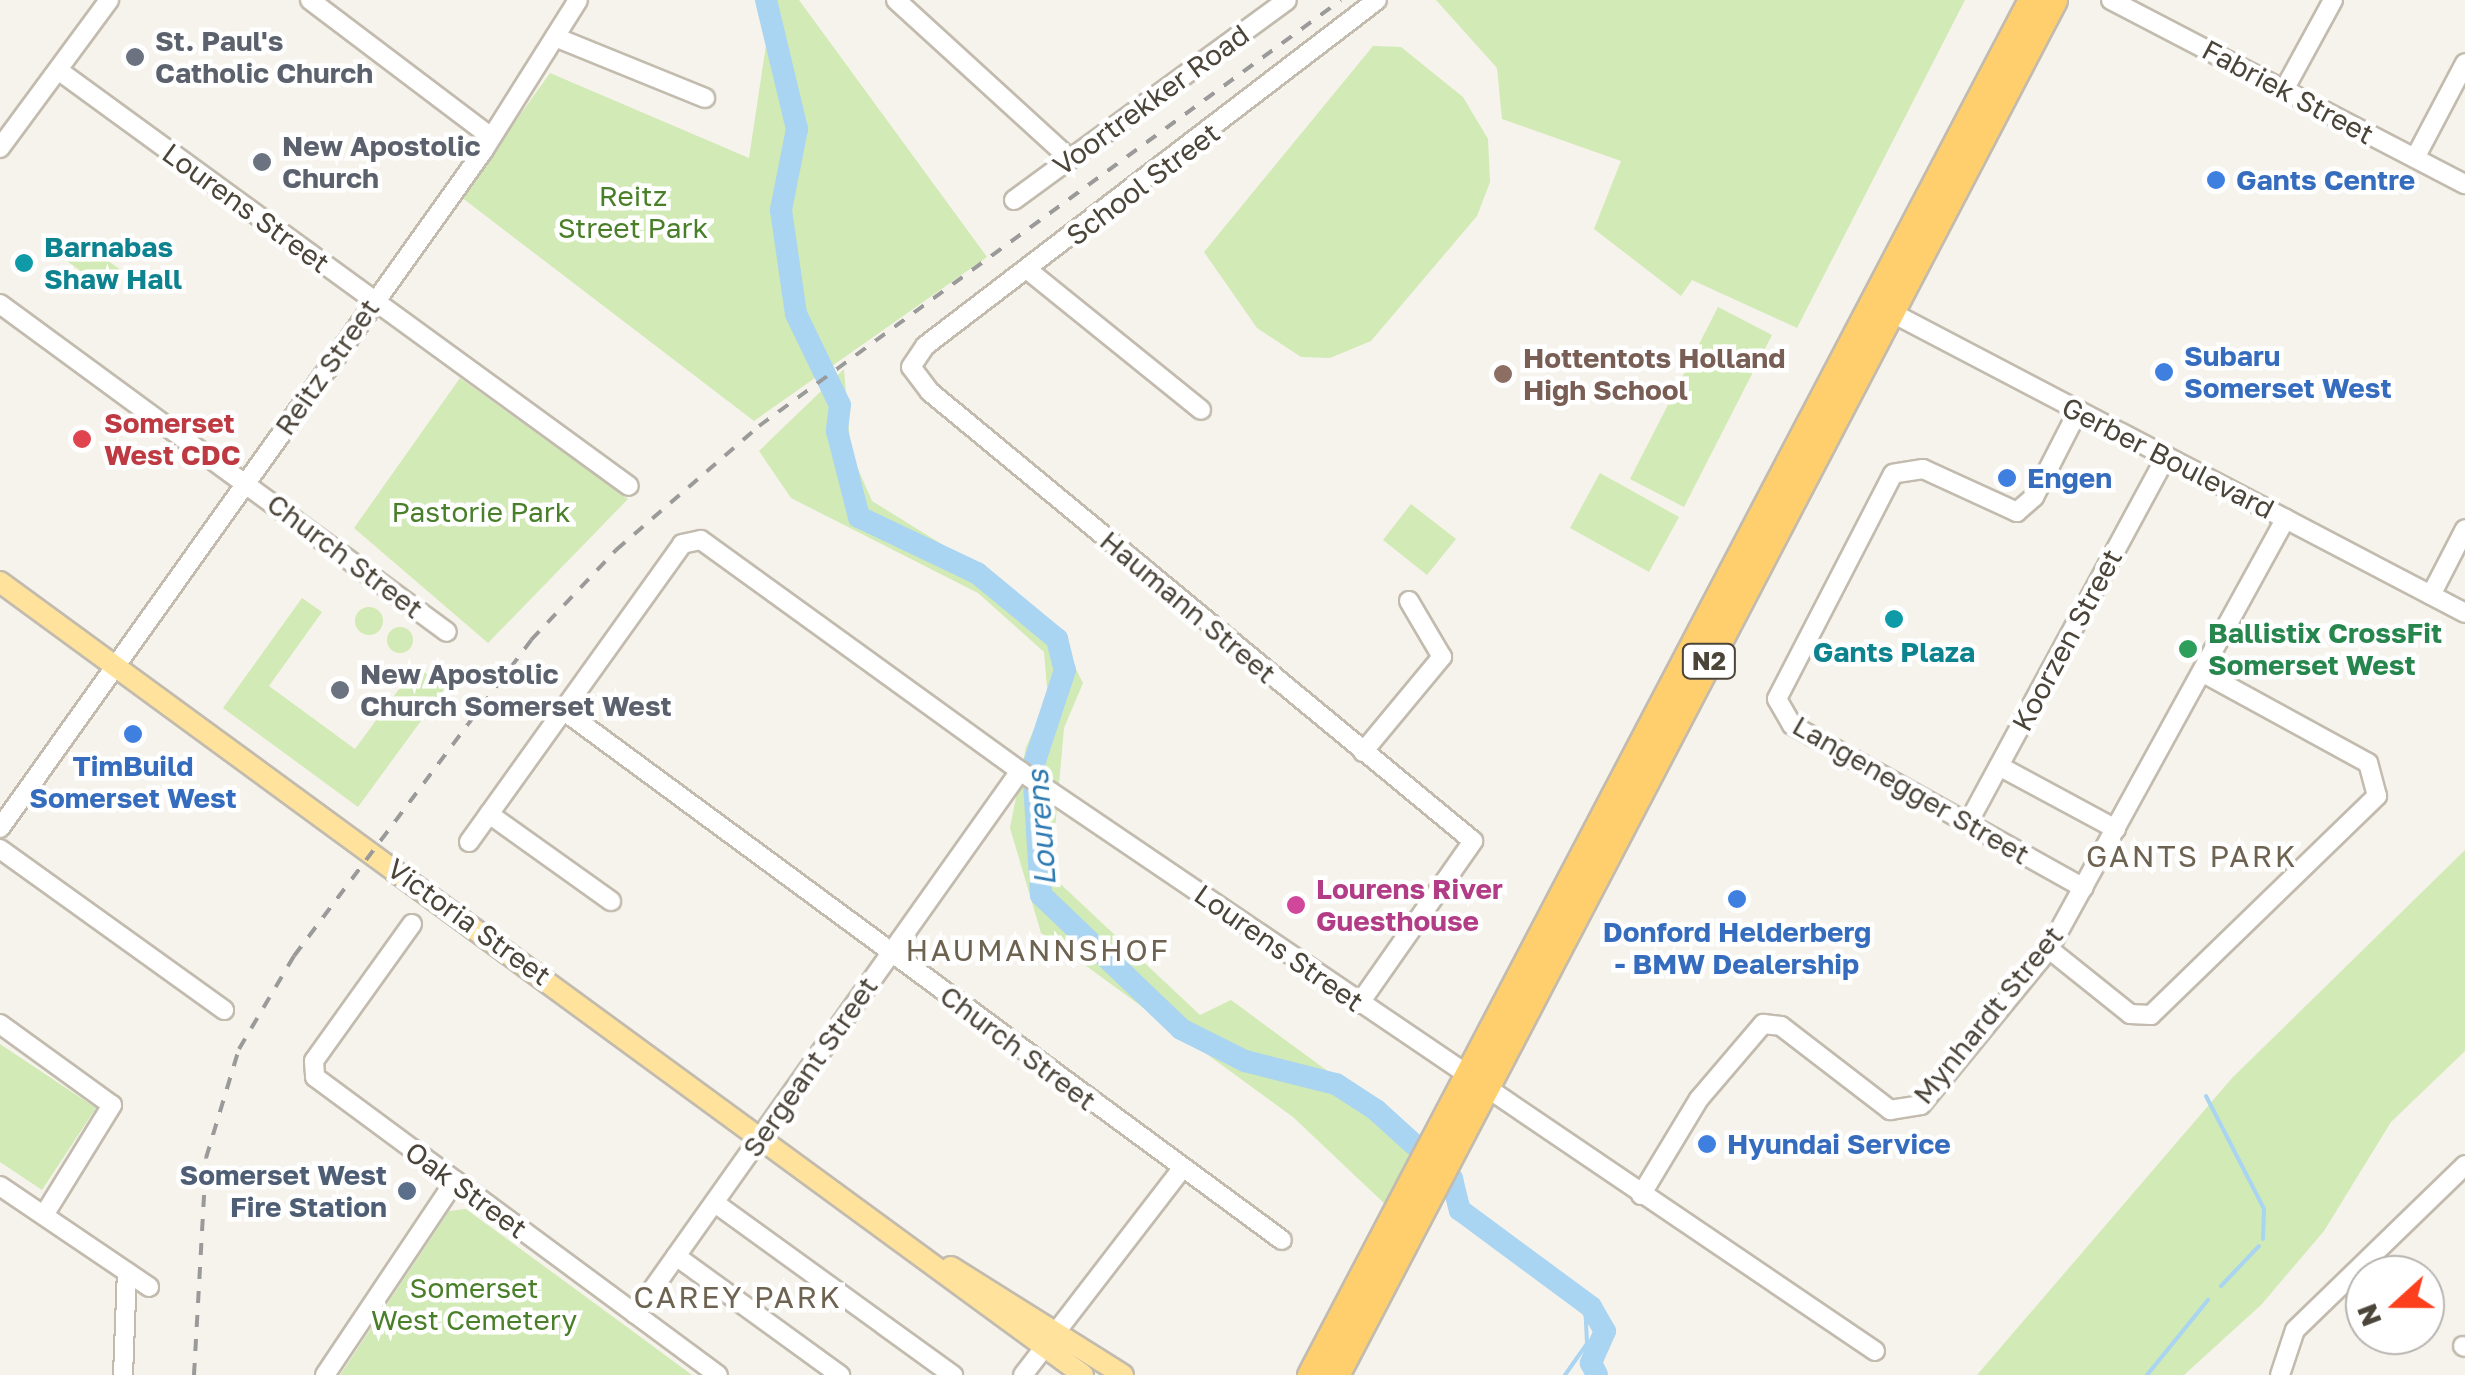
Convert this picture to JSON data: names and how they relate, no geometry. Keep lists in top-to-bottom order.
{
  "streets": {
    "highway": ["N2"],
    "main road": ["Victoria Street"],
    "street": [
      "Fabriek Street",
      "Voortrekker Road",
      "School Street",
      "Lourens Street",
      "Reitz Street",
      "Gerber Boulevard",
      "Church Street",
      "Haumann Street",
      "Koorzen Street",
      "Langenegger Street",
      "Mynhardt Street",
      "Sergeant Street",
      "Oak Street"
    ]
  },
  "crossings": [
    ["School Street", "Haumann Street"],
    ["Lourens Street", "Reitz Street"],
    ["Lourens Street", "Church Street"],
    ["Lourens Street", "Haumann Street"],
    ["Lourens Street", "N2"],
    ["Lourens Street", "Mynhardt Street"],
    ["Lourens Street", "Sergeant Street"],
    ["Reitz Street", "Church Street"],
    ["Reitz Street", "Victoria Street"],
    ["Gerber Boulevard", "Koorzen Street"],
    ["Gerber Boulevard", "N2"],
    ["Gerber Boulevard", "Langenegger Street"],
    ["Gerber Boulevard", "Mynhardt Street"],
    ["Church Street", "Sergeant Street"],
    ["Koorzen Street", "Langenegger Street"],
    ["Langenegger Street", "Mynhardt Street"],
    ["Victoria Street", "Sergeant Street"],
    ["Sergeant Street", "Oak Street"]
  ],
  "districts": ["GANTS PARK", "HAUMANNSHOF", "CAREY PARK"],
  "water": ["Lourens"],
  "parks": ["Reitz Street Park", "Pastorie Park", "Somerset West Cemetery"],
  "places": [
    "St. Paul's Catholic Church",
    "New Apostolic Church",
    "Gants Centre",
    "Barnabas Shaw Hall",
    "Subaru Somerset West",
    "Hottentots Holland High School",
    "Somerset West CDC",
    "Engen",
    "Gants Plaza",
    "Ballistix CrossFit Somerset West",
    "New Apostolic Church Somerset West",
    "TimBuild Somerset West",
    "Donford Helderberg - BMW Dealership",
    "Lourens River Guesthouse",
    "Hyundai Service",
    "Somerset West Fire Station"
  ],
  "north": "left"
}
